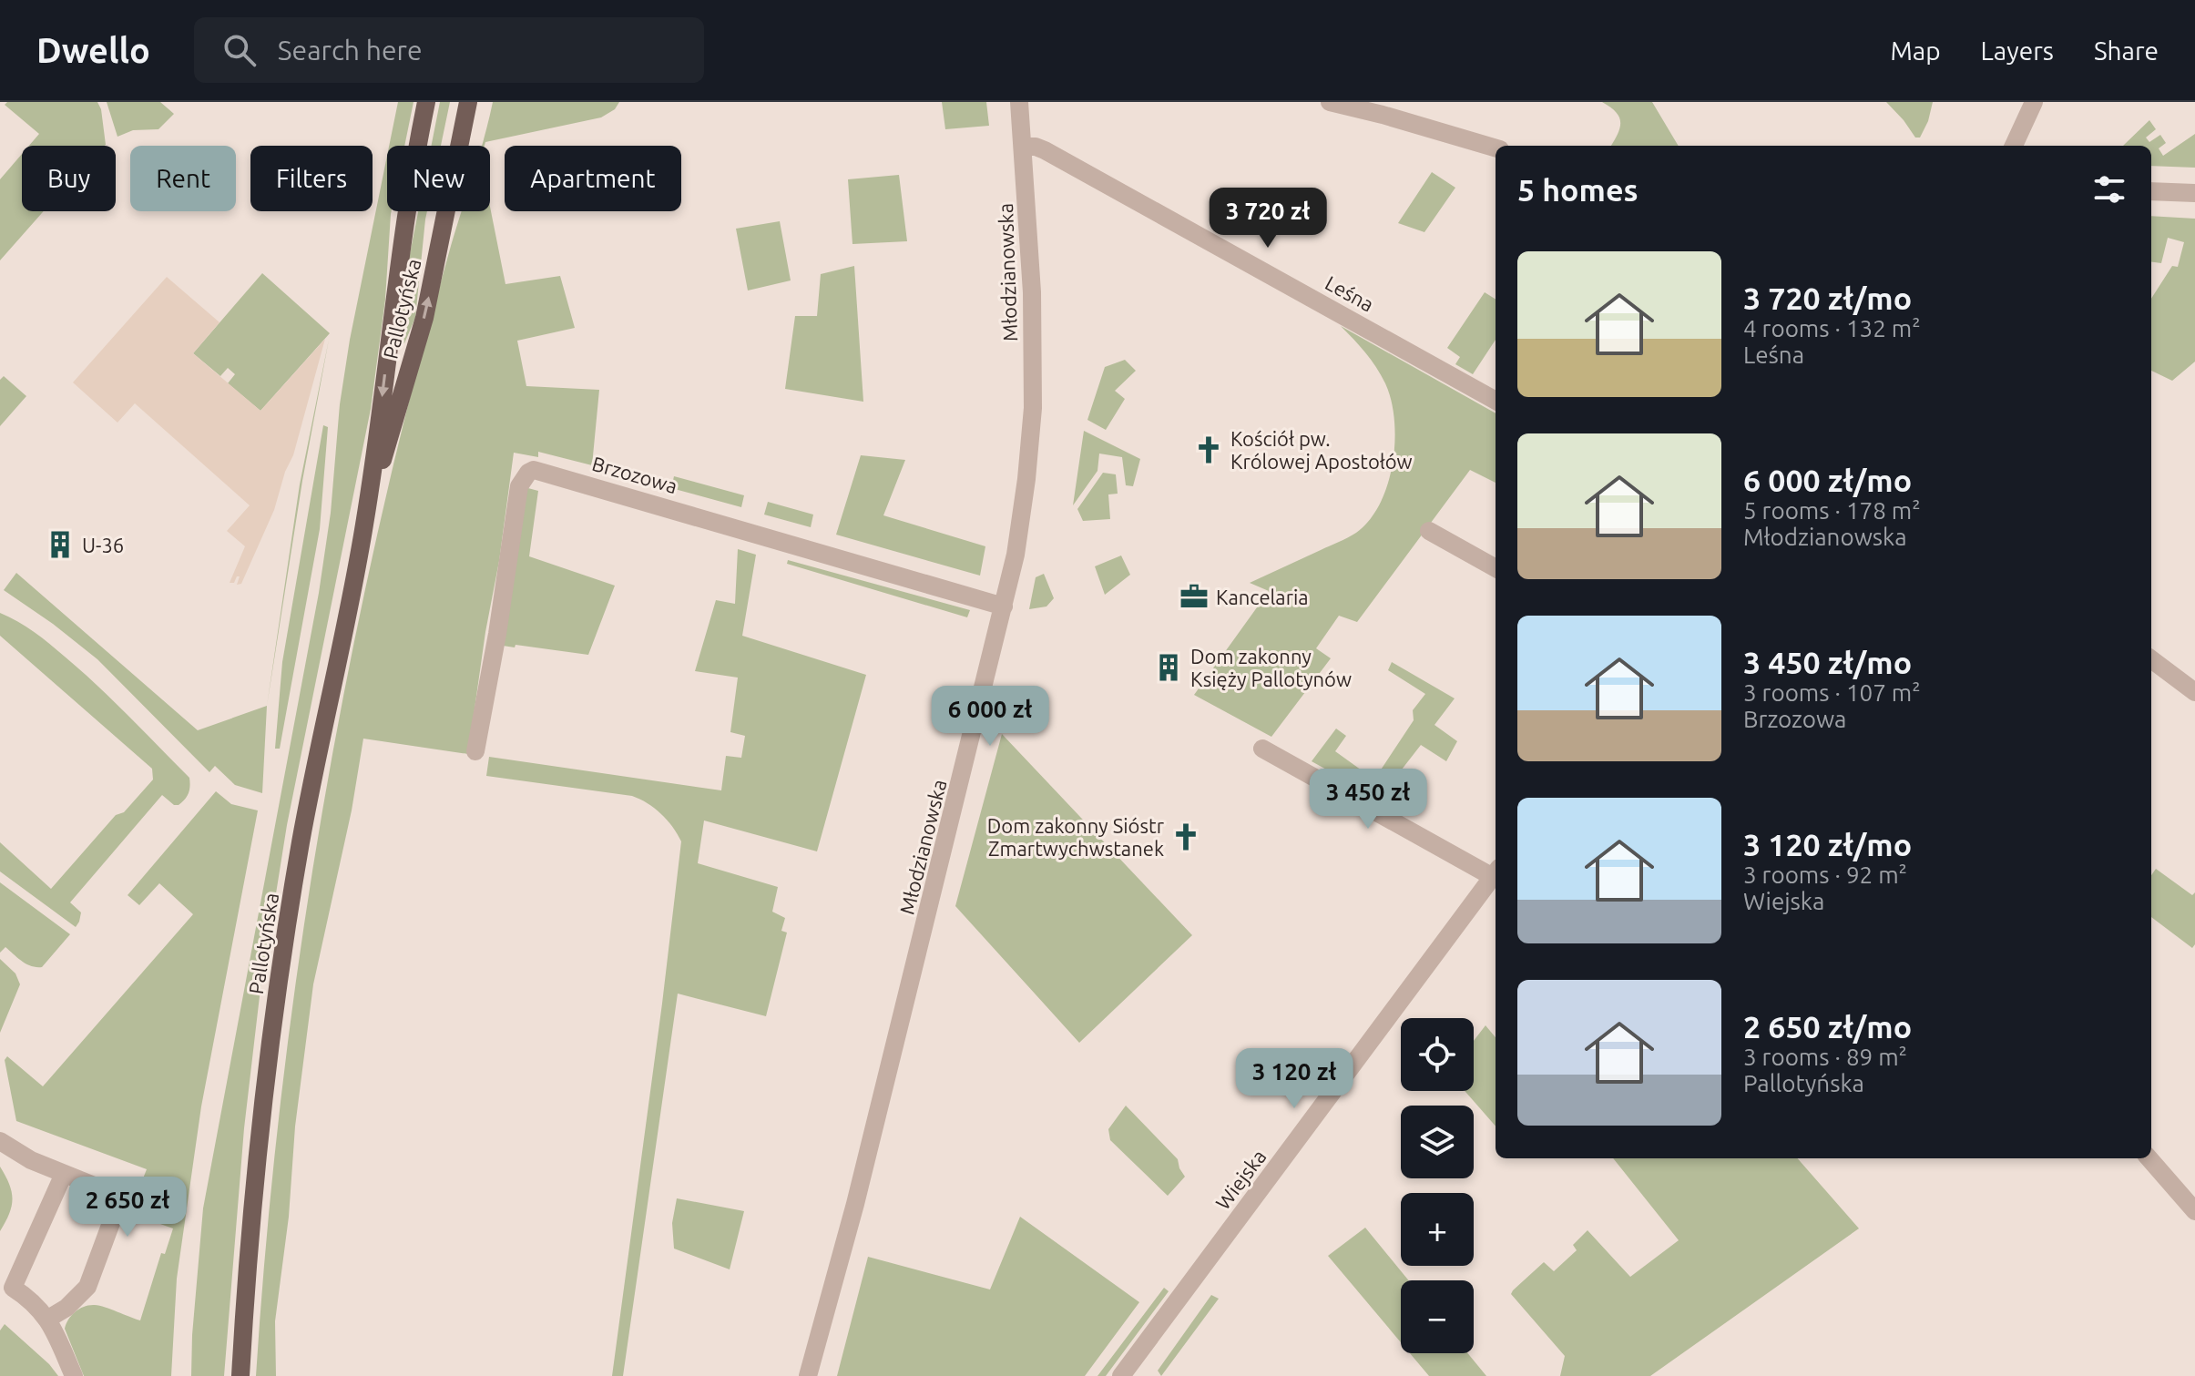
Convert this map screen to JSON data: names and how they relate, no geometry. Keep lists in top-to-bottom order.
{
  "streets": {
    "main road": ["Pallotyńska"],
    "street": [
      "Młodzianowska",
      "Leśna",
      "Brzozowa",
      "Wiejska"
    ]
  },
  "crossings": [
    ["Młodzianowska", "Leśna"],
    ["Młodzianowska", "Brzozowa"]
  ],
  "places": {
    "church": ["Kościół pw. Królowej Apostołów", "Dom zakonny Sióstr Zmartwychwstanek"],
    "building": ["U-36", "Dom zakonny Księży Pallotynów"],
    "office": ["Kancelaria"]
  },
  "page": {
    "header": "Dwello",
    "search": "Search here",
    "nav": ["Map", "Layers", "Share"],
    "chip": [
      "Buy",
      "Rent",
      "Filters",
      "New",
      "Apartment"
    ],
    "heading": "5 homes",
    "price": [
      "3 720 zł",
      "6 000 zł",
      "3 450 zł",
      "3 120 zł",
      "2 650 zł"
    ],
    "list": [
      {
        "name": "3 720 zł/mo",
        "note": "4 rooms · 132 m² · Leśna"
      },
      {
        "name": "6 000 zł/mo",
        "note": "5 rooms · 178 m² · Młodzianowska"
      },
      {
        "name": "3 450 zł/mo",
        "note": "3 rooms · 107 m² · Brzozowa"
      },
      {
        "name": "3 120 zł/mo",
        "note": "3 rooms · 92 m² · Wiejska"
      },
      {
        "name": "2 650 zł/mo",
        "note": "3 rooms · 89 m² · Pallotyńska"
      }
    ],
    "map_buttons": ["+", "−"]
  }
}
